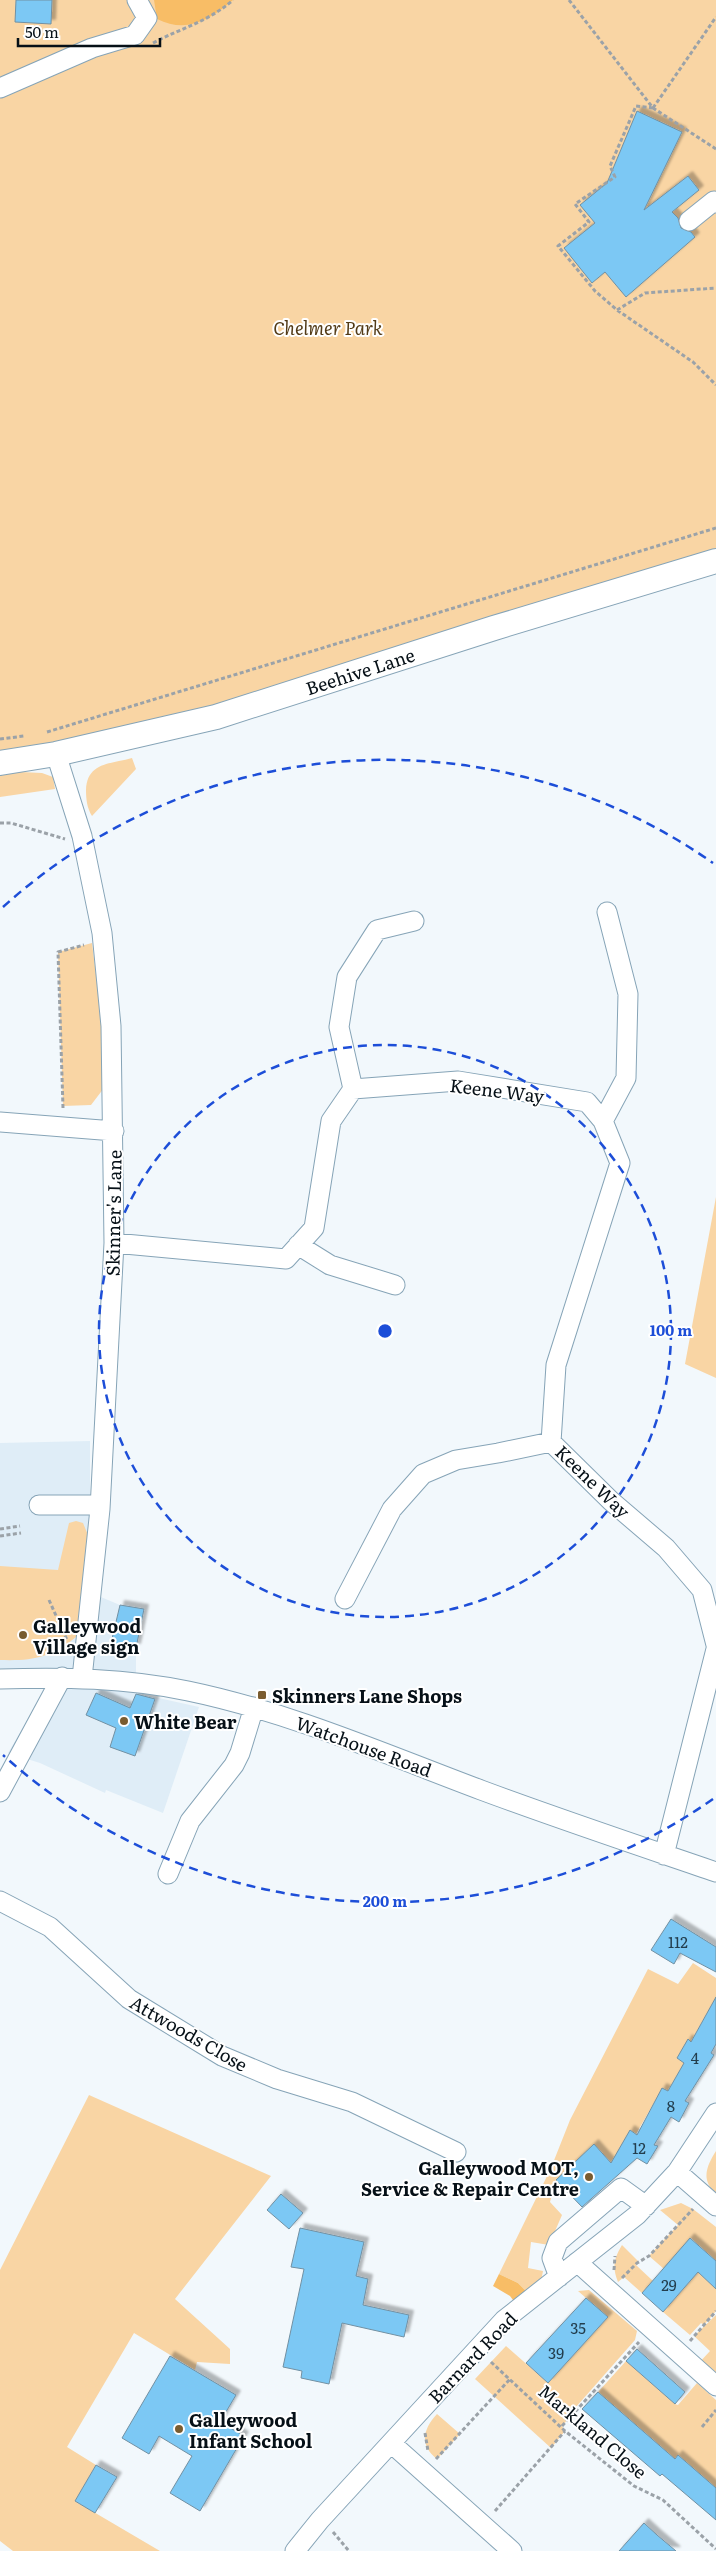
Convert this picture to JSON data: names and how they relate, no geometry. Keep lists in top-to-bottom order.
{
  "streets": {
    "main road": ["Beehive Lane"],
    "street": [
      "Keene Way",
      "Skinner's Lane",
      "Watchouse Road",
      "Attwoods Close",
      "Barnard Road"
    ],
    "path": ["Markland Close"]
  },
  "crossings": [
    ["Beehive Lane", "Skinner's Lane"],
    ["Skinner's Lane", "Watchouse Road"],
    ["Barnard Road", "Markland Close"]
  ],
  "parks": ["Chelmer Park"],
  "places": {
    "other": [
      "Galleywood Village sign",
      "White Bear",
      "Galleywood MOT, Service & Repair Centre",
      "Galleywood Infant School"
    ],
    "transit": ["Skinners Lane Shops"]
  },
  "house_numbers": [
    "112",
    "4",
    "8",
    "12",
    "29",
    "35",
    "39"
  ],
  "scale_bar": "50 m",
  "rings": ["100 m", "200 m"]
}
